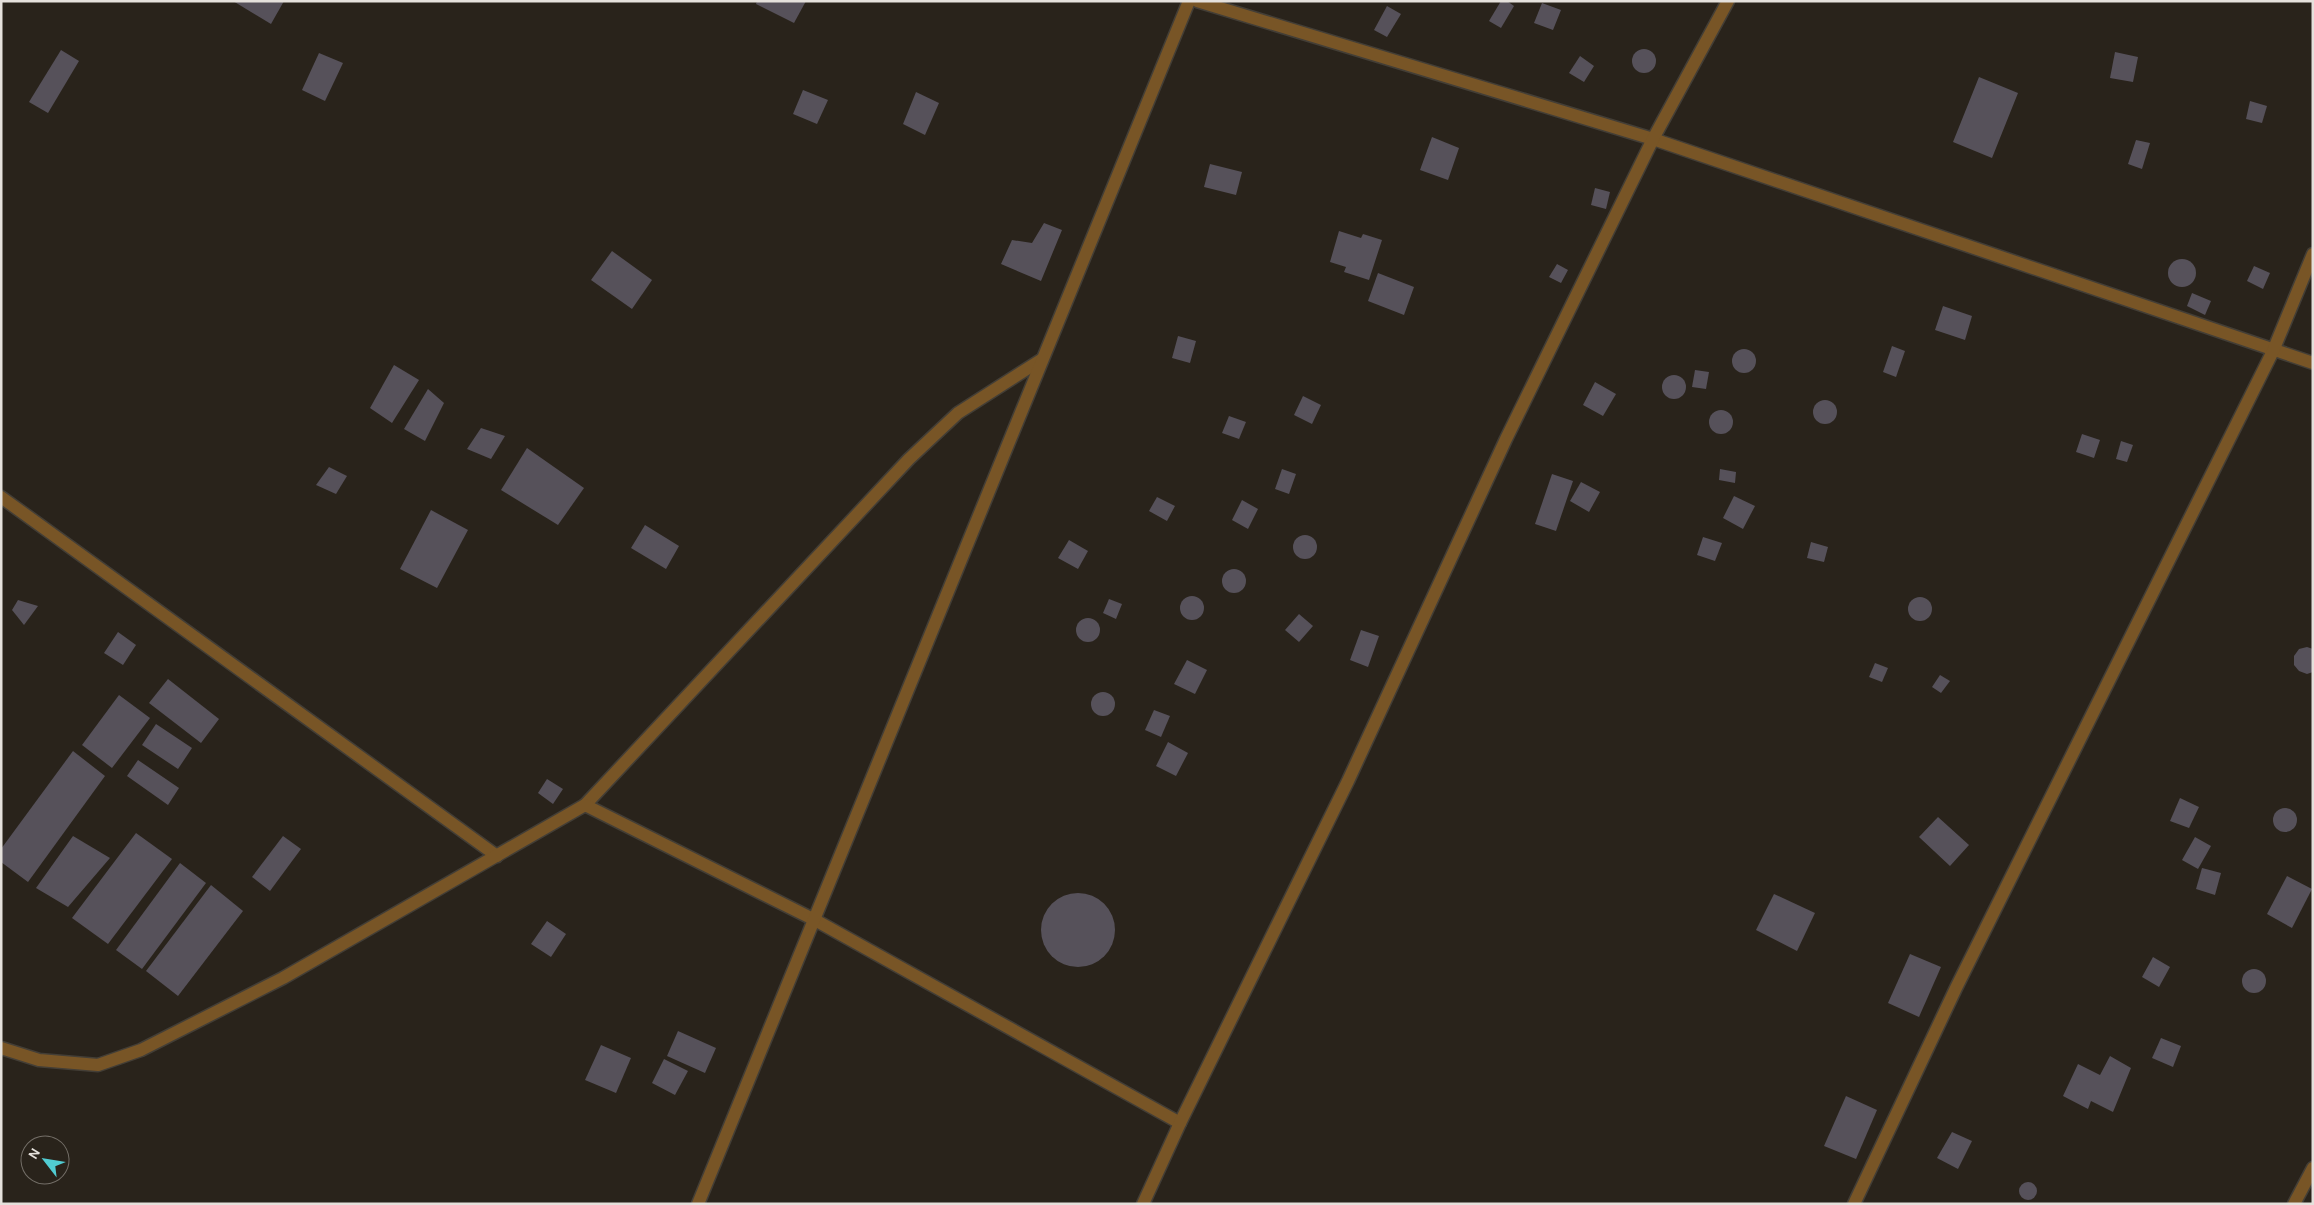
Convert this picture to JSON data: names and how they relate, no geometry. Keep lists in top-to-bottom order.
{
  "north": "top left"
}
